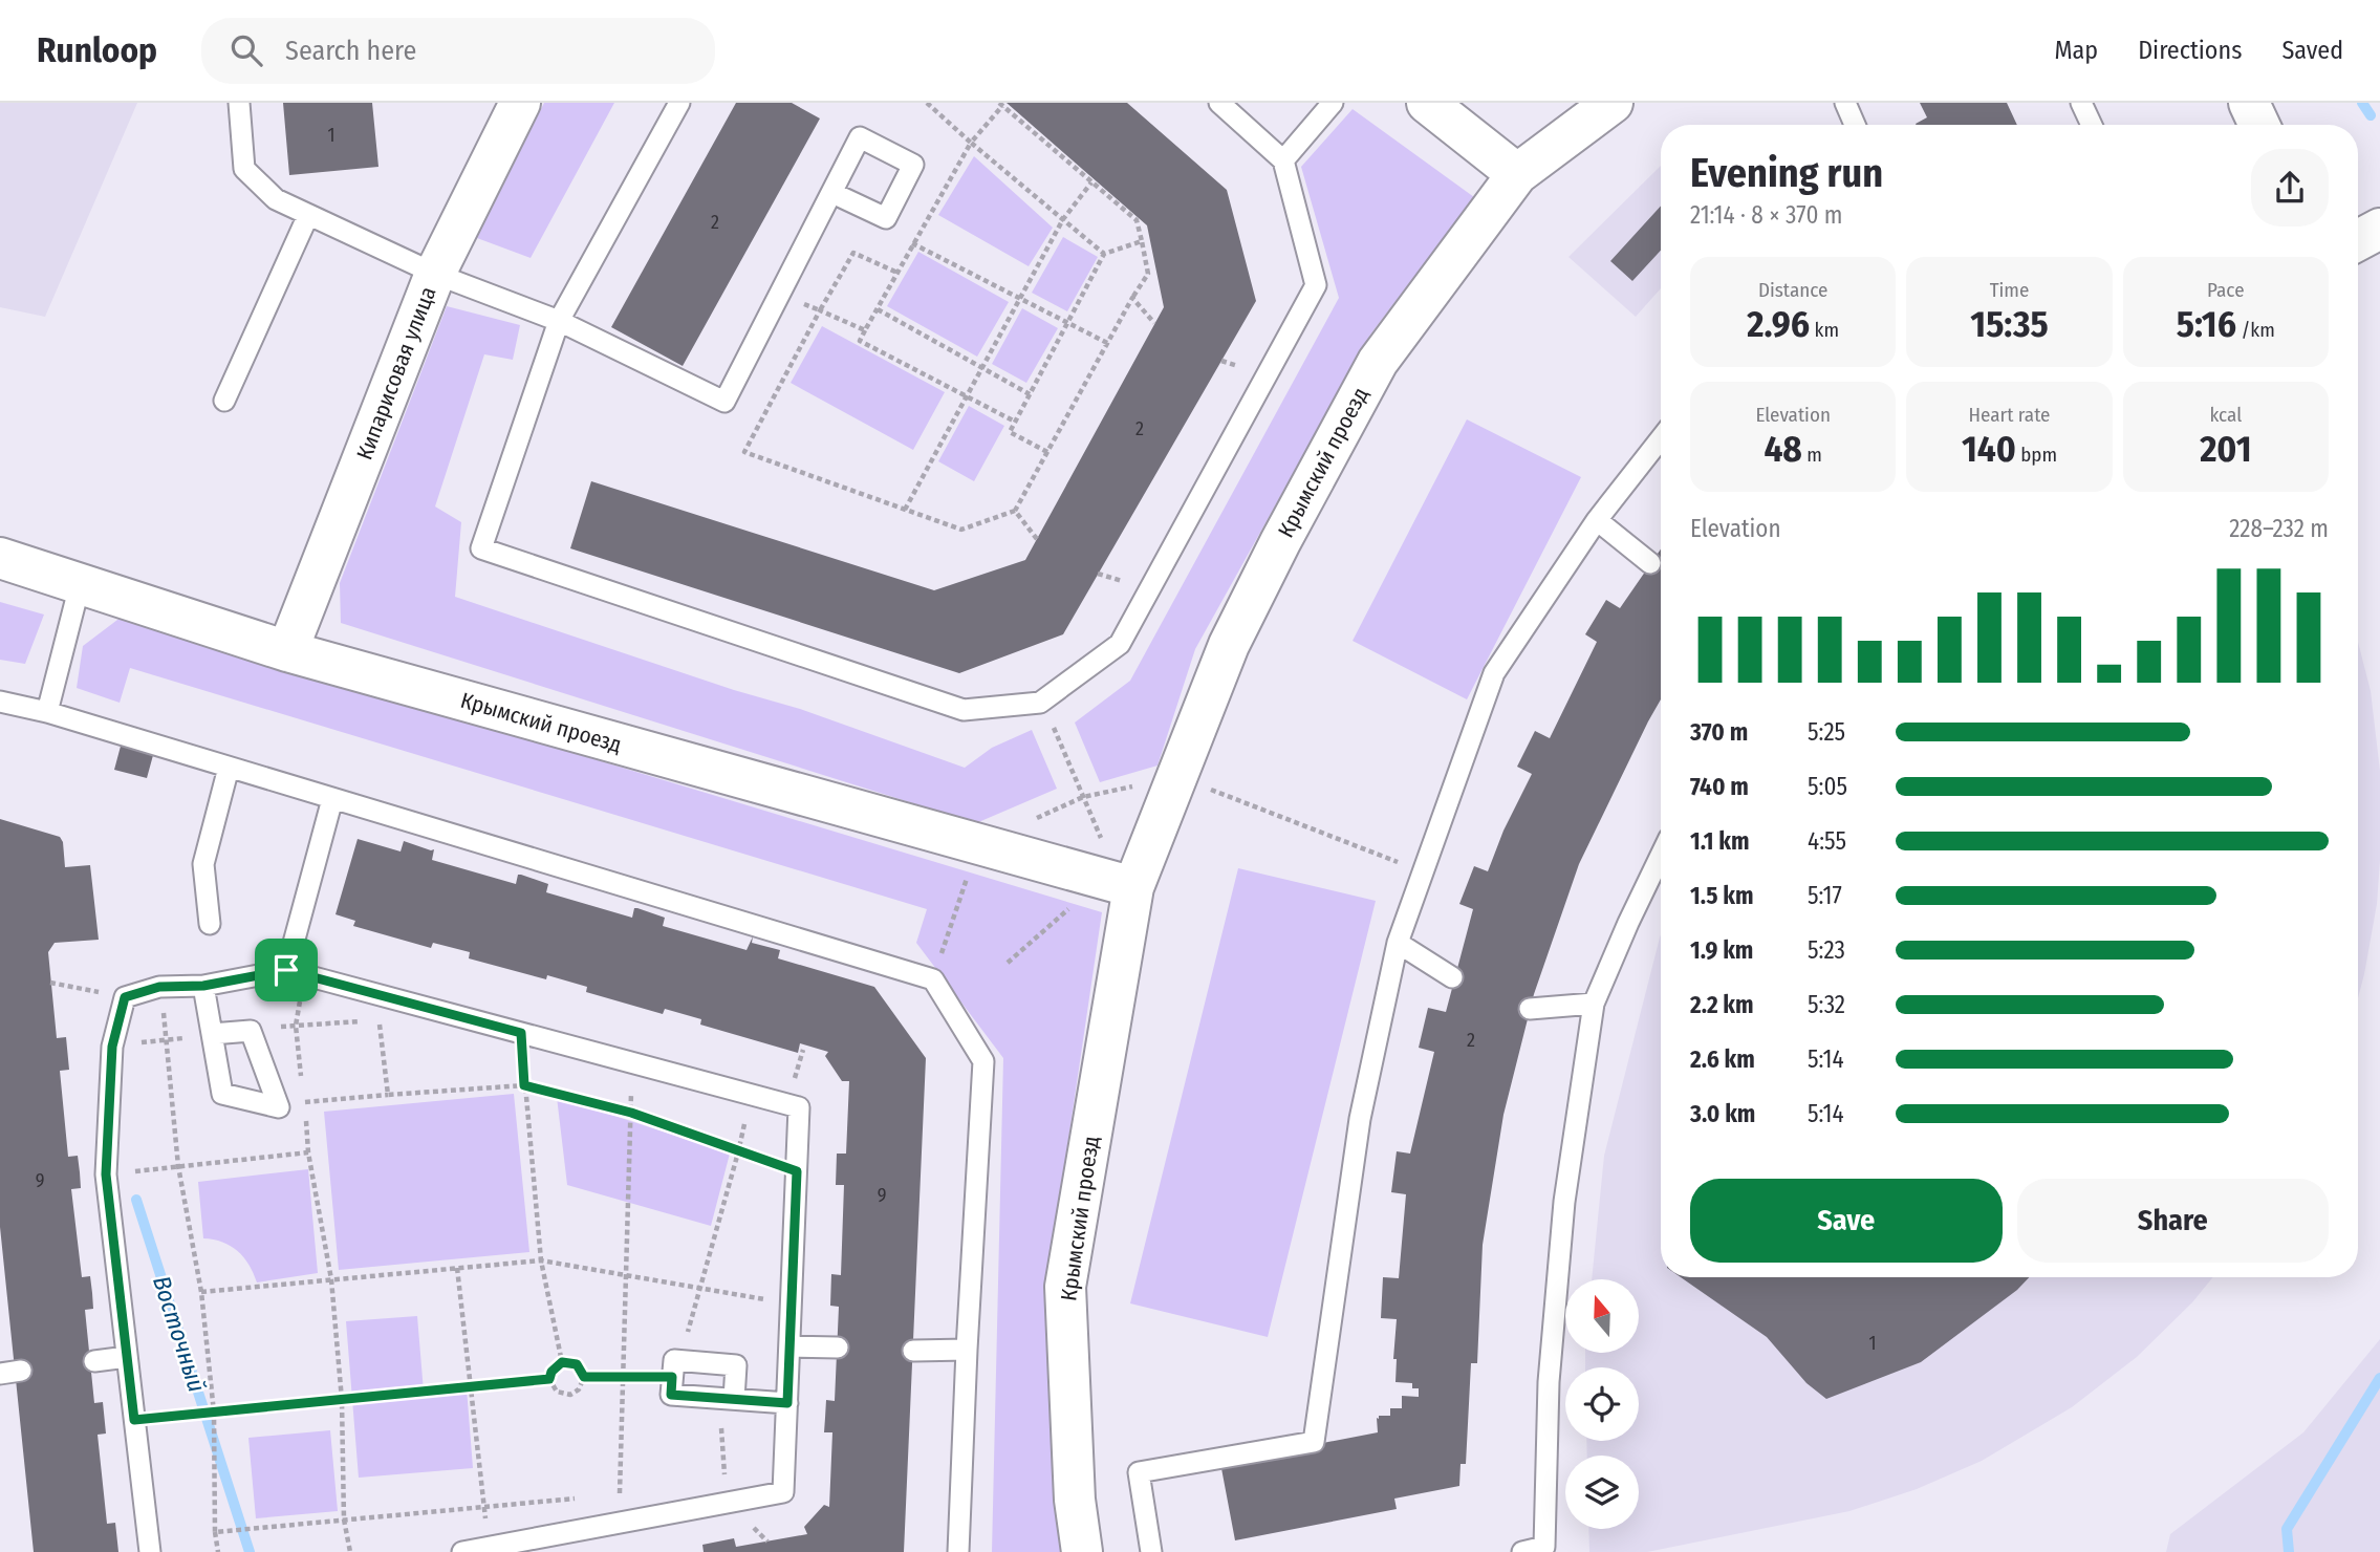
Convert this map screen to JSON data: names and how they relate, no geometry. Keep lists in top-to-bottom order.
{
  "streets": {
    "street": ["Кипарисовая улица", "Крымский проезд"]
  },
  "crossings": [
    ["Кипарисовая улица", "Крымский проезд"]
  ],
  "water": ["Восточный"],
  "house_numbers": [
    "1",
    "2",
    "2",
    "2",
    "9",
    "9",
    "1"
  ],
  "north": "top",
  "page": {
    "header": "Runloop",
    "search": "Search here",
    "nav": ["Map", "Directions", "Saved"],
    "heading": ["Evening run", "21:14 · 8 × 370 m"],
    "stats": [
      ["Distance", "2.96 km"],
      ["Time", "15:35"],
      ["Pace", "5:16 /km"],
      ["Elevation", "48 m"],
      ["Heart rate", "140 bpm"],
      ["kcal", "201"]
    ],
    "chart": ["Elevation", "228–232 m"],
    "list": [
      {
        "name": "370 m",
        "note": "5:25"
      },
      {
        "name": "740 m",
        "note": "5:05"
      },
      {
        "name": "1.1 km",
        "note": "4:55"
      },
      {
        "name": "1.5 km",
        "note": "5:17"
      },
      {
        "name": "1.9 km",
        "note": "5:23"
      },
      {
        "name": "2.2 km",
        "note": "5:32"
      },
      {
        "name": "2.6 km",
        "note": "5:14"
      },
      {
        "name": "3.0 km",
        "note": "5:14"
      }
    ],
    "buttons": ["Save", "Share"]
  }
}
